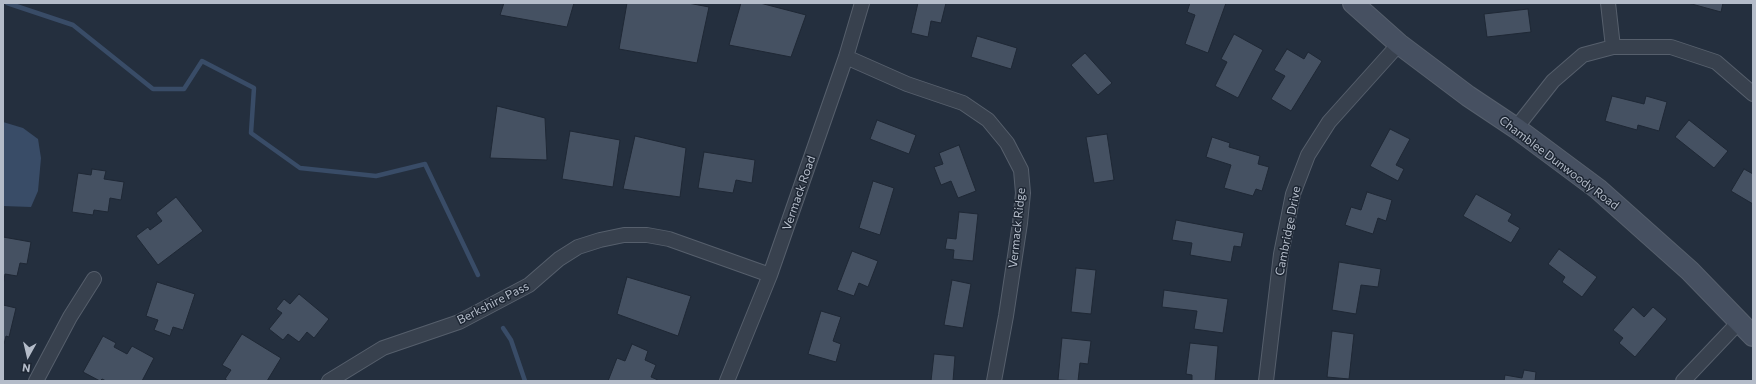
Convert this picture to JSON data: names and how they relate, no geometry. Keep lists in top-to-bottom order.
{
  "streets": {
    "street": [
      "Chamblee Dunwoody Road",
      "Vermack Road",
      "Vermack Ridge",
      "Cambridge Drive",
      "Berkshire Pass"
    ]
  },
  "crossings": [
    ["Chamblee Dunwoody Road", "Cambridge Drive"],
    ["Vermack Road", "Vermack Ridge"],
    ["Vermack Road", "Berkshire Pass"]
  ],
  "north": "bottom"
}
